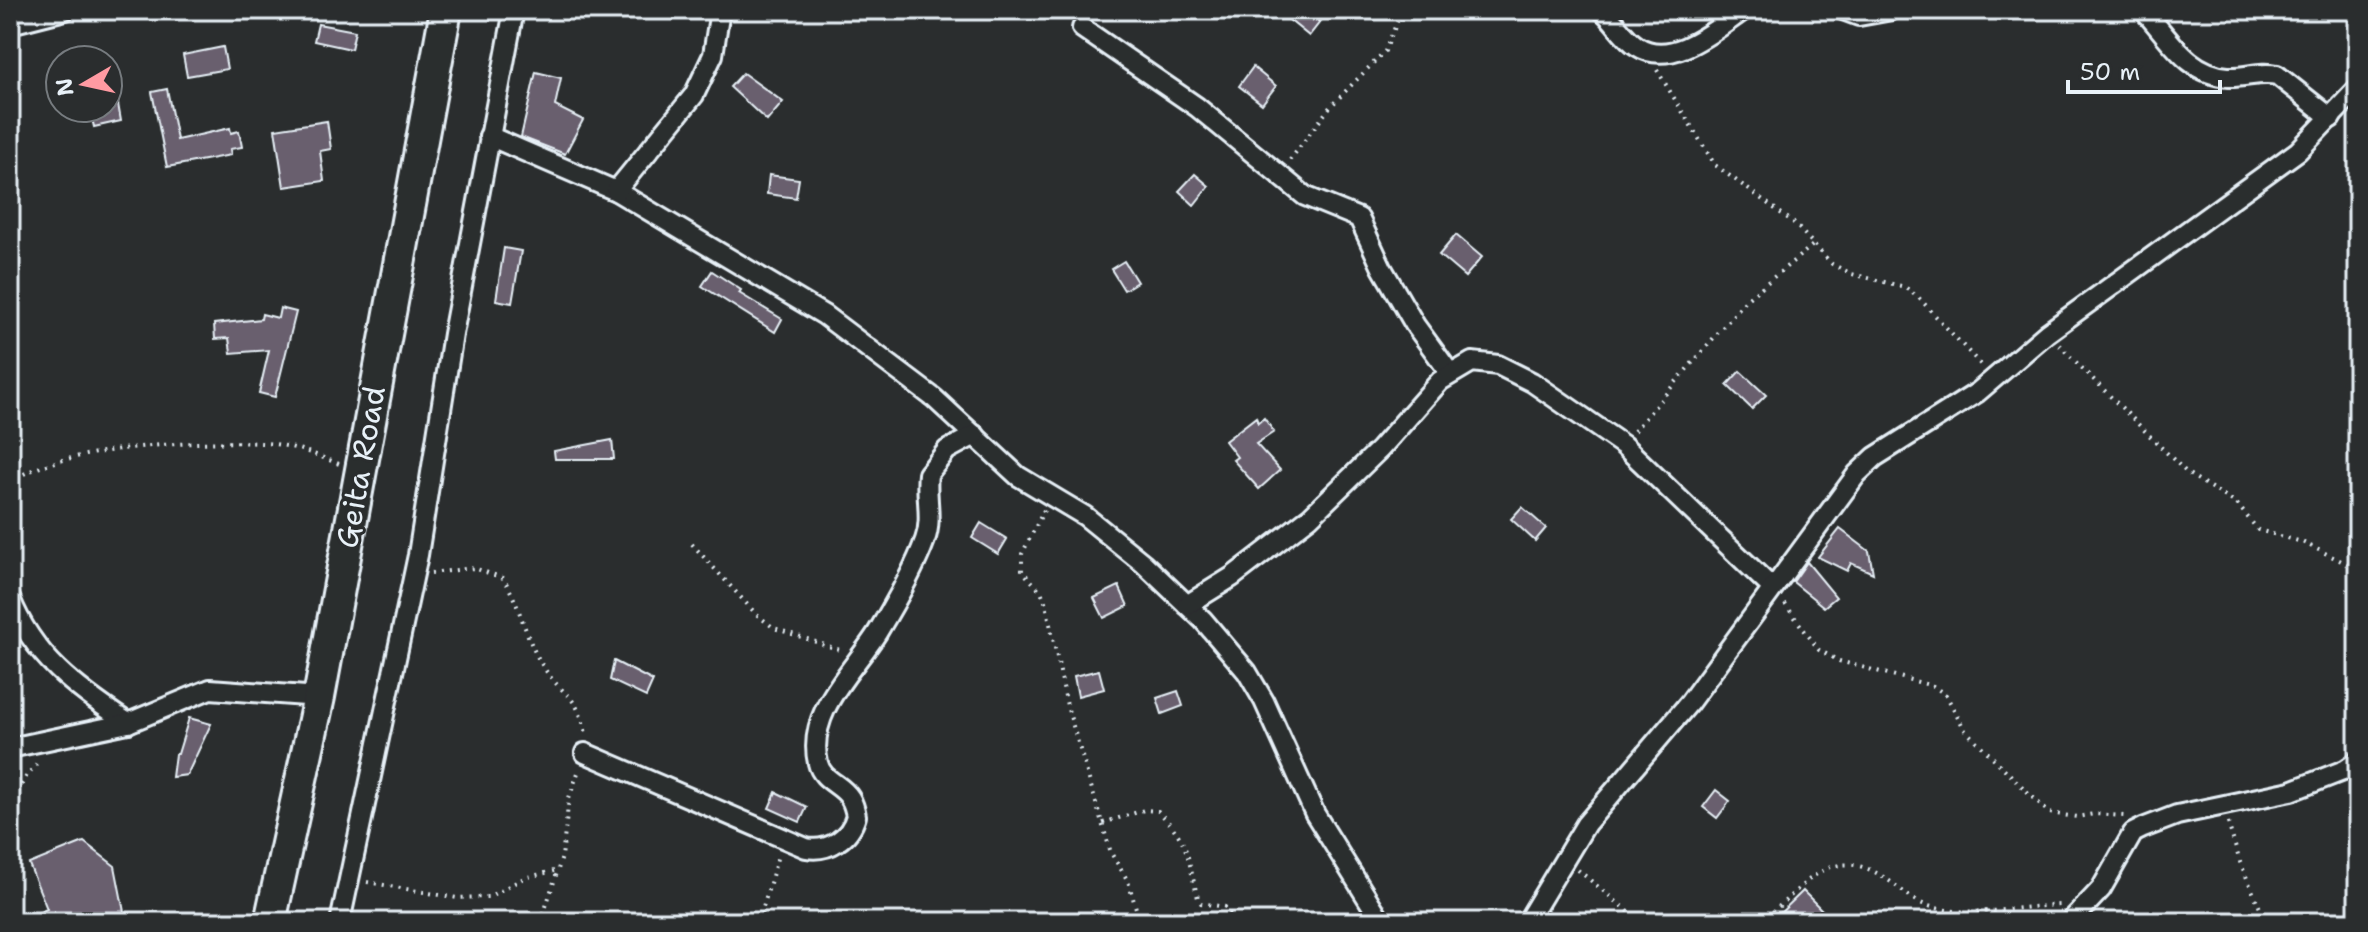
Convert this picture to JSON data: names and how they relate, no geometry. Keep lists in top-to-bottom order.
{
  "streets": {
    "highway": ["Geita Road"]
  },
  "scale_bar": "50 m",
  "north": "left"
}
